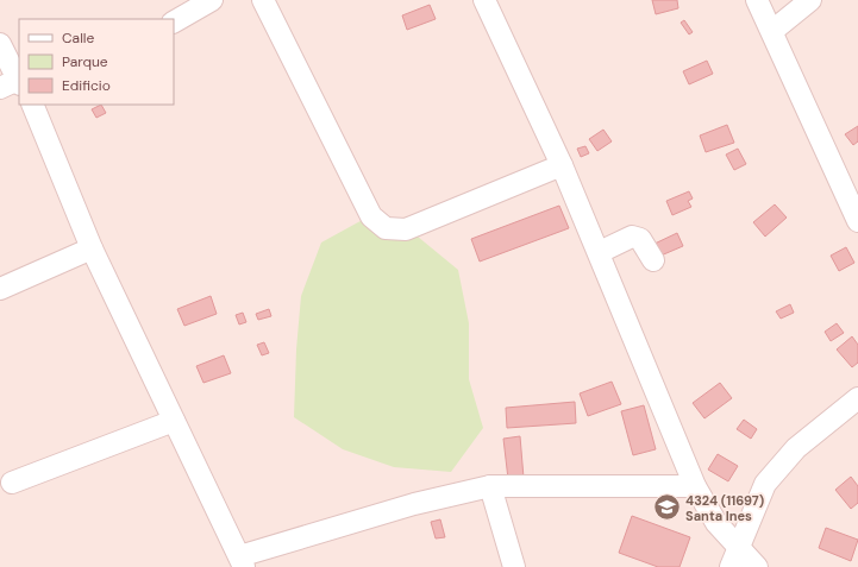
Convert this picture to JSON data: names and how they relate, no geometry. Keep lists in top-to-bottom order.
{
  "places": {
    "school or university": ["4324 (11697) Santa Ines"]
  },
  "legend": ["Calle", "Parque", "Edificio"]
}
